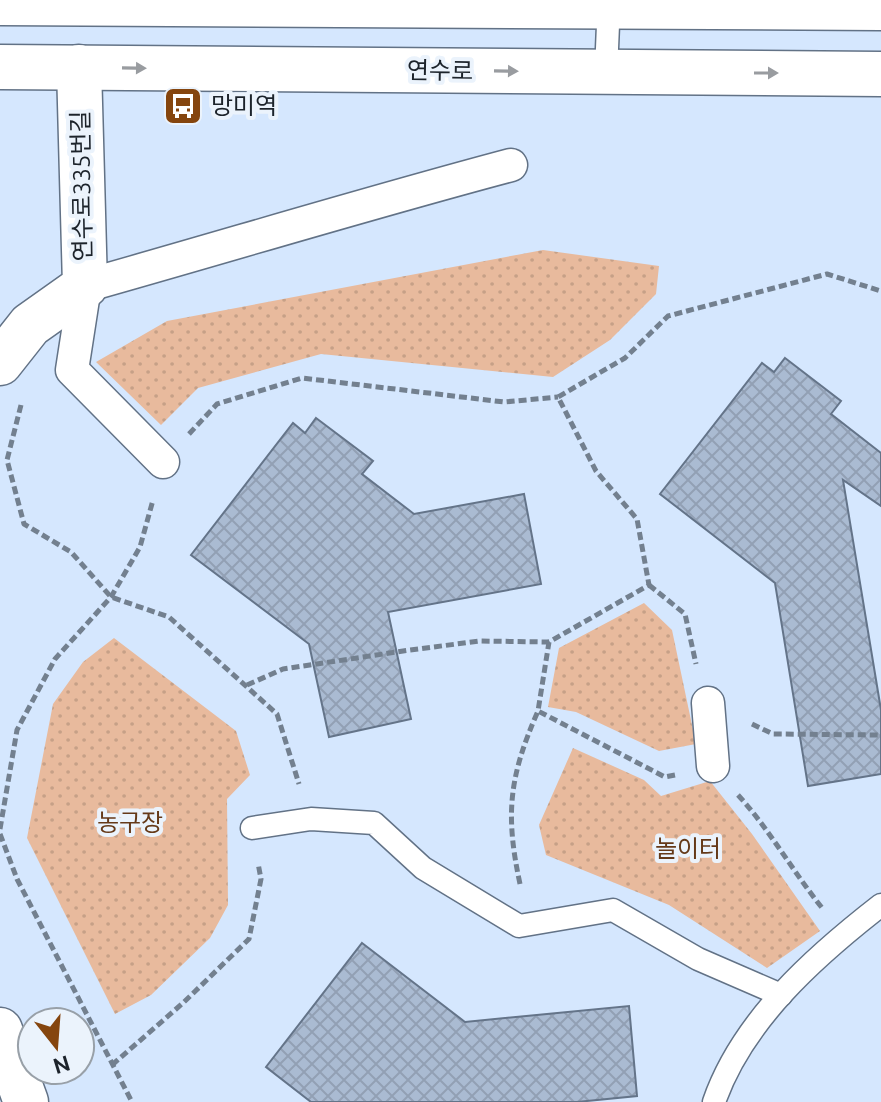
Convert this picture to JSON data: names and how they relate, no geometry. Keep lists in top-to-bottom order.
{
  "streets": {
    "main road": ["연수로", "연수로335번길"]
  },
  "crossings": [
    ["연수로", "연수로335번길"]
  ],
  "parks": ["농구장", "놀이터"],
  "places": {
    "bus stop": ["망미역"]
  },
  "north": "bottom"
}
